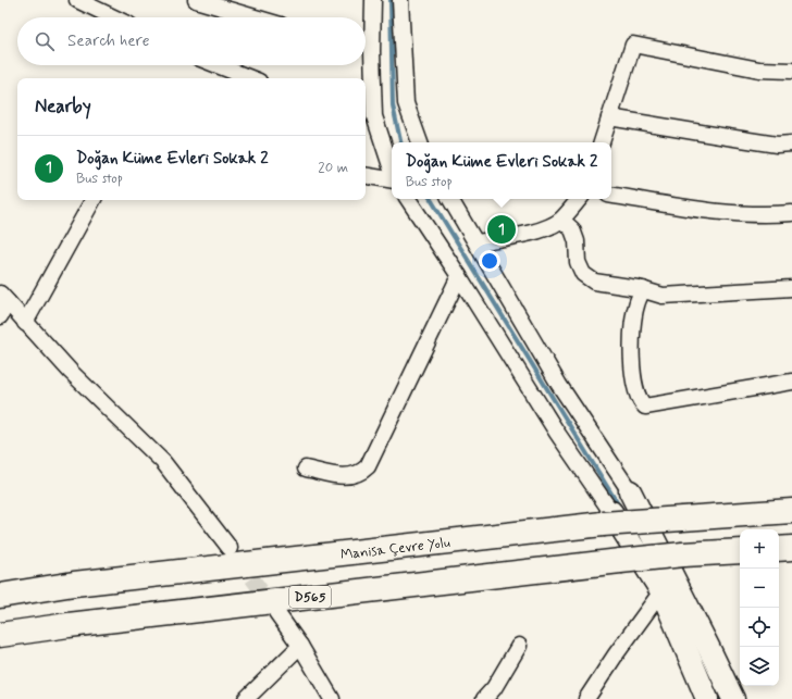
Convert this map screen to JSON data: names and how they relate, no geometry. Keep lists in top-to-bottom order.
{
  "streets": {
    "highway": ["Manisa Çevre Yolu", "D565"]
  },
  "page": {
    "search": "Search here",
    "heading": "Nearby",
    "list": [
      {
        "mark": "1",
        "name": "Doğan Küme Evleri Sokak 2",
        "note": "Bus stop",
        "value": "20 m"
      }
    ],
    "popup": ["Doğan Küme Evleri Sokak 2", "Bus stop"],
    "pins": "1",
    "map_buttons": ["+", "−"]
  }
}
